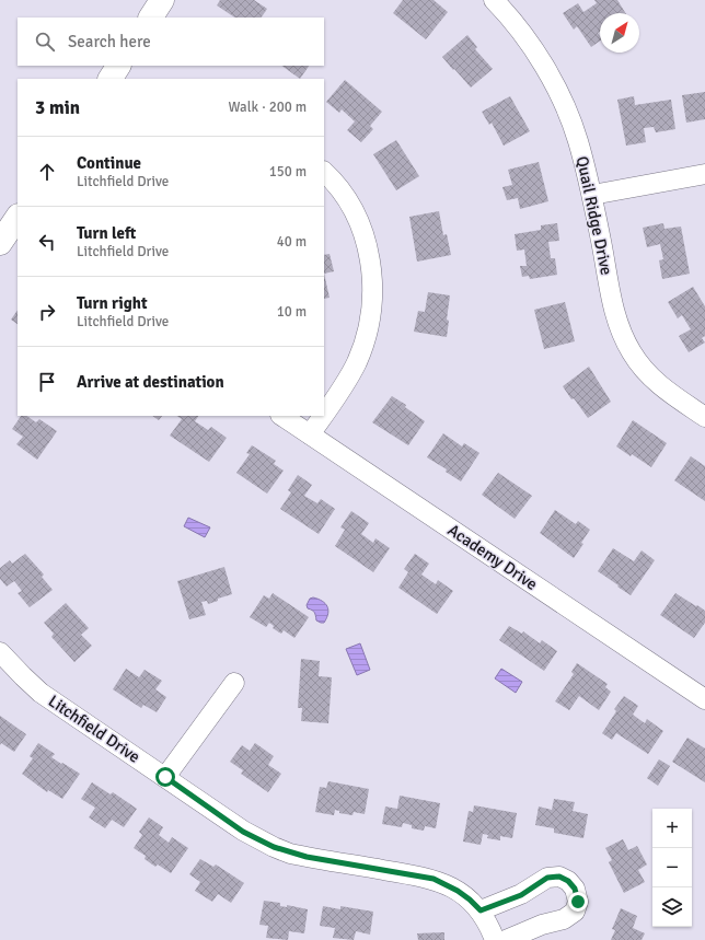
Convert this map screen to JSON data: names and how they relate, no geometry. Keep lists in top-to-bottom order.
{
  "streets": {
    "street": ["Quail Ridge Drive", "Academy Drive", "Litchfield Drive"]
  },
  "north": "top right",
  "page": {
    "search": "Search here",
    "heading": ["3 min", "Walk · 200 m"],
    "list": [
      ["Continue", "Litchfield Drive", "150 m"],
      ["Turn left", "Litchfield Drive", "40 m"],
      ["Turn right", "Litchfield Drive", "10 m"],
      "Arrive at destination"
    ],
    "map_buttons": ["+", "−"]
  }
}
